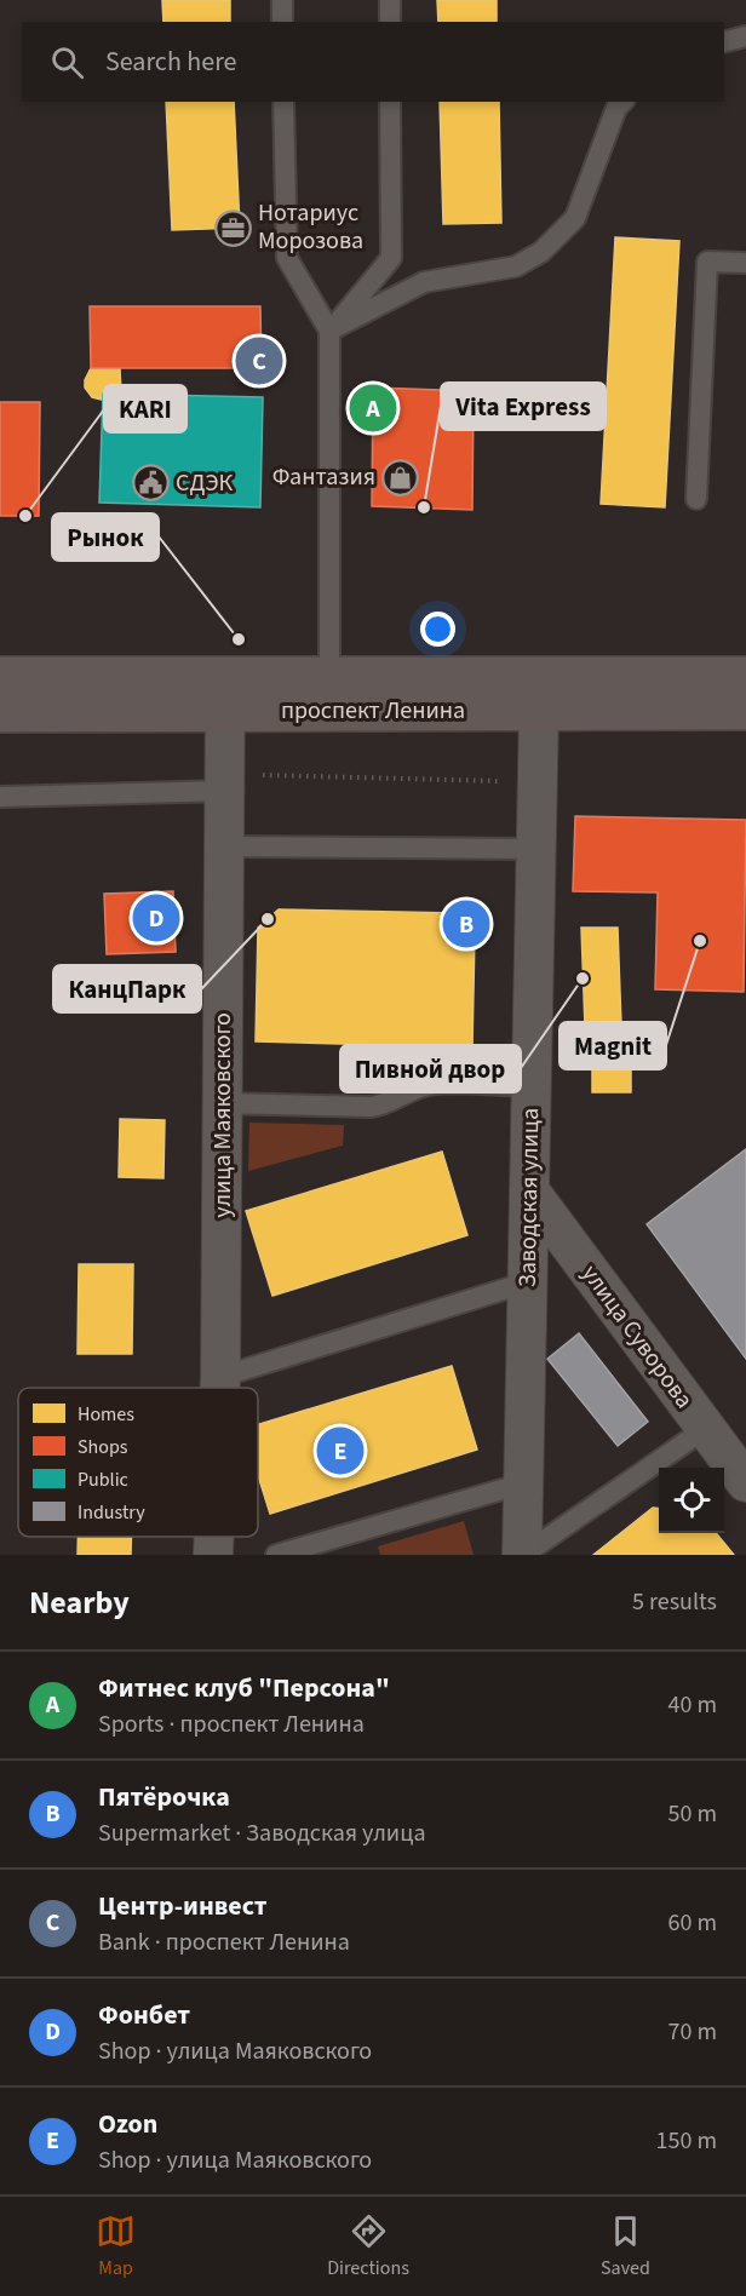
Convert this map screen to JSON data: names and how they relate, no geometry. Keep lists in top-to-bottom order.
{
  "streets": {
    "main road": ["проспект Ленина"],
    "street": ["улица Маяковского", "Заводская улица", "улица Суворова"]
  },
  "crossings": [
    ["проспект Ленина", "улица Маяковского"],
    ["проспект Ленина", "Заводская улица"],
    ["Заводская улица", "улица Суворова"]
  ],
  "places": {
    "office": ["Нотариус Морозова"],
    "shop": ["Фантазия"],
    "public building": ["СДЭК"],
    "other": [
      "Vita Express",
      "KARI",
      "Рынок",
      "КанцПарк",
      "Magnit",
      "Пивной двор"
    ]
  },
  "legend": [
    "Homes",
    "Shops",
    "Public",
    "Industry"
  ],
  "page": {
    "search": "Search here",
    "pins": [
      "C",
      "A",
      "D",
      "B",
      "E"
    ],
    "heading": ["Nearby", "5 results"],
    "list": [
      {
        "mark": "A",
        "name": "Фитнес клуб \"Персона\"",
        "note": "Sports · проспект Ленина",
        "value": "40 m"
      },
      {
        "mark": "B",
        "name": "Пятёрочка",
        "note": "Supermarket · Заводская улица",
        "value": "50 m"
      },
      {
        "mark": "C",
        "name": "Центр-инвест",
        "note": "Bank · проспект Ленина",
        "value": "60 m"
      },
      {
        "mark": "D",
        "name": "Фонбет",
        "note": "Shop · улица Маяковского",
        "value": "70 m"
      },
      {
        "mark": "E",
        "name": "Ozon",
        "note": "Shop · улица Маяковского",
        "value": "150 m"
      }
    ],
    "nav": ["Map", "Directions", "Saved"]
  }
}
